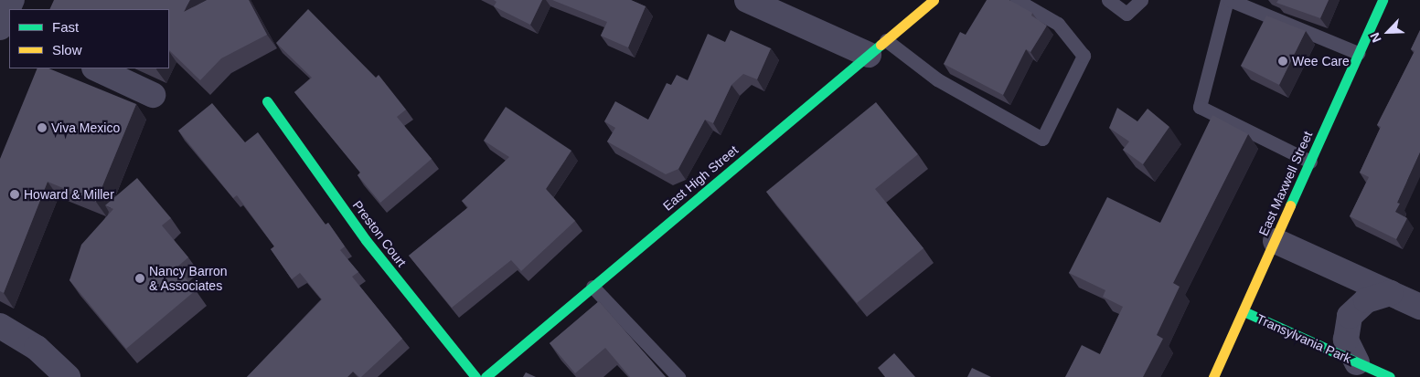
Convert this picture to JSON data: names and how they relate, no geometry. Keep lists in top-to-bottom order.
{
  "streets": {
    "main road": [
      "East High Street",
      "East Maxwell Street",
      "Preston Court",
      "Transylvania Park"
    ]
  },
  "crossings": [
    ["East Maxwell Street", "Transylvania Park"]
  ],
  "places": [
    "Wee Care",
    "Viva Mexico",
    "Howard & Miller",
    "Nancy Barron & Associates"
  ],
  "legend": ["Fast", "Slow"],
  "north": "bottom left"
}
